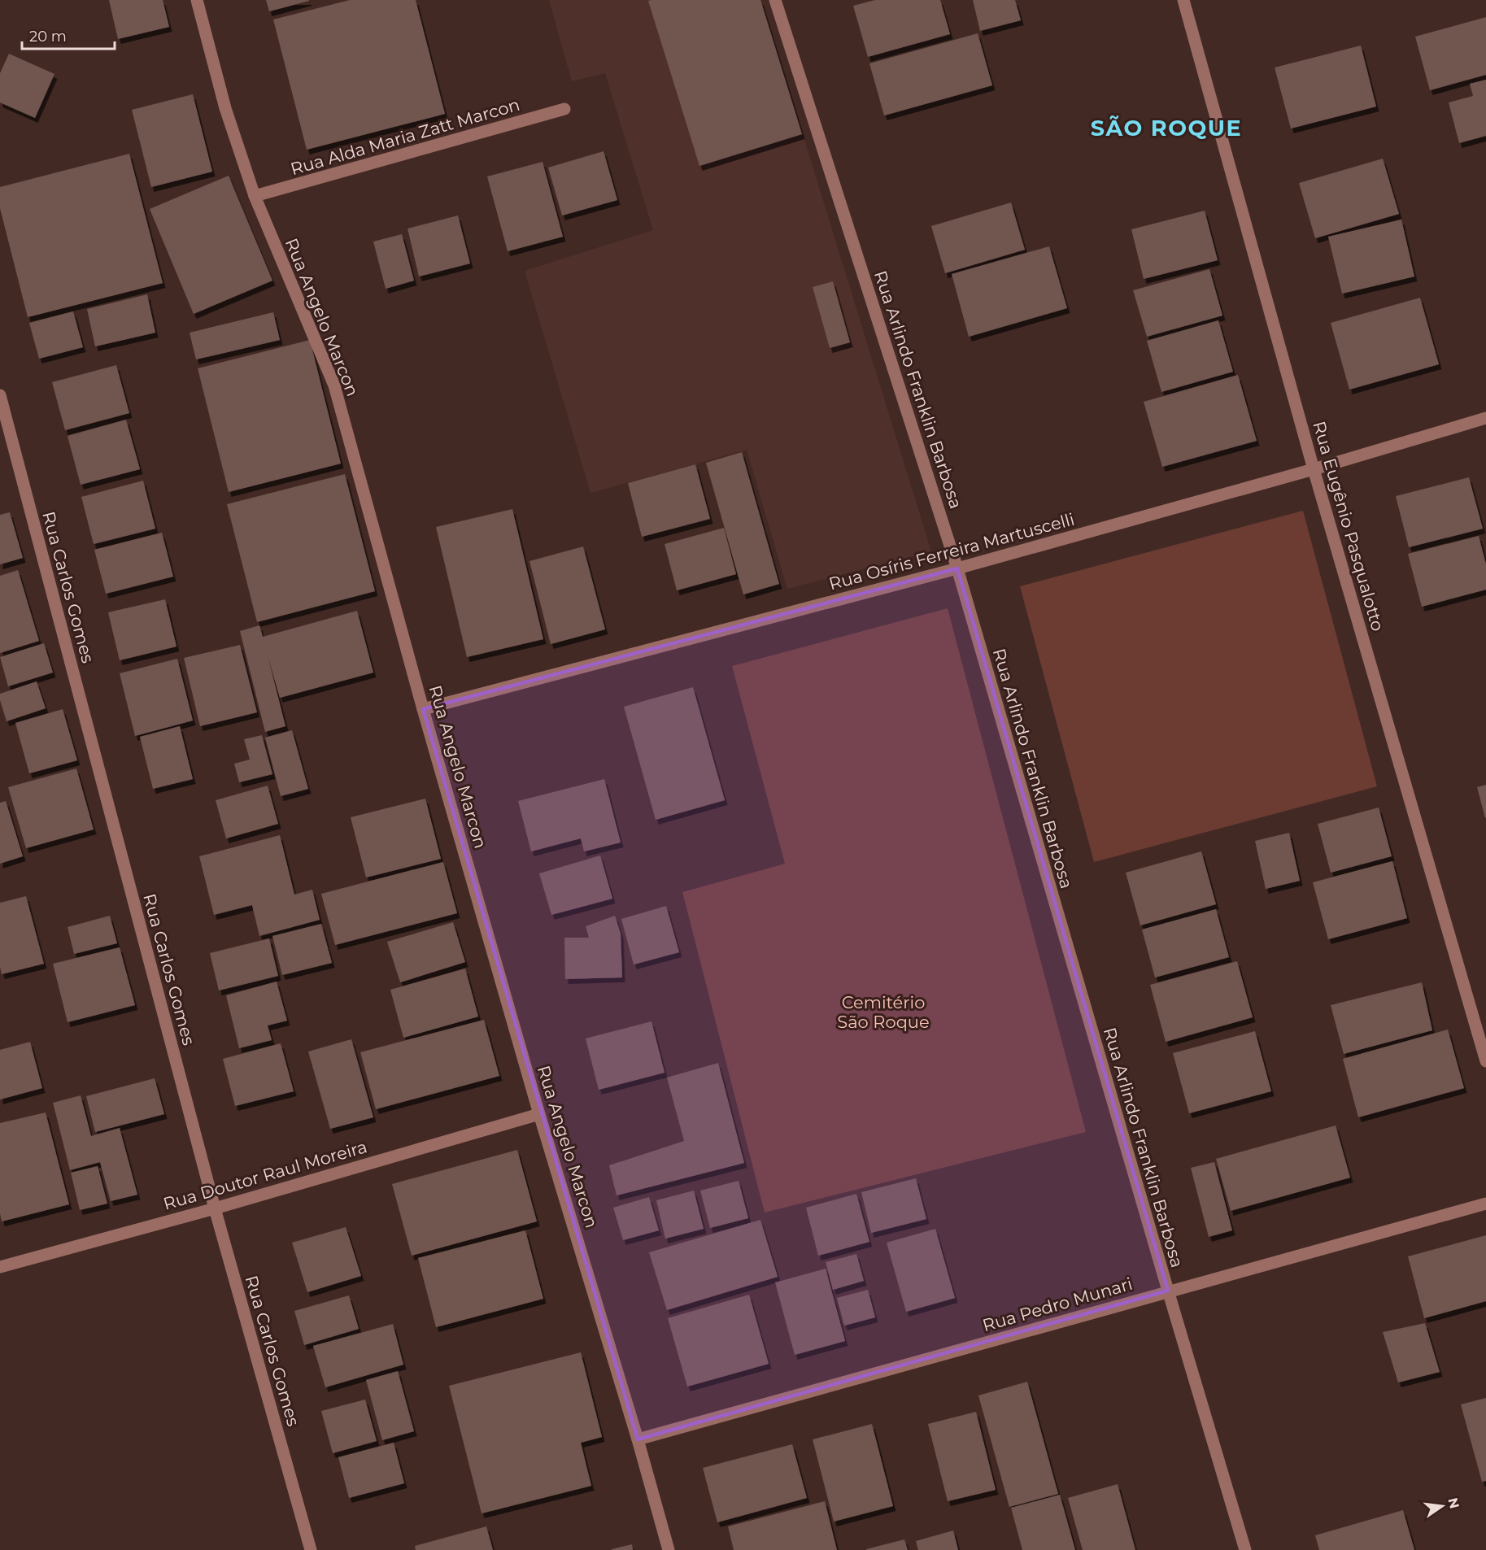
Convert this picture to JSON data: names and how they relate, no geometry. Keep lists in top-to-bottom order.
{
  "streets": {
    "street": [
      "Rua Alda Maria Zatt Marcon",
      "Rua Angelo Marcon",
      "Rua Arlindo Franklin Barbosa",
      "Rua Eugênio Pasqualotto",
      "Rua Osíris Ferreira Martuscelli",
      "Rua Carlos Gomes",
      "Rua Doutor Raul Moreira",
      "Rua Pedro Munari"
    ]
  },
  "crossings": [
    ["Rua Alda Maria Zatt Marcon", "Rua Angelo Marcon"],
    ["Rua Angelo Marcon", "Rua Osíris Ferreira Martuscelli"],
    ["Rua Angelo Marcon", "Rua Doutor Raul Moreira"],
    ["Rua Angelo Marcon", "Rua Pedro Munari"],
    ["Rua Arlindo Franklin Barbosa", "Rua Osíris Ferreira Martuscelli"],
    ["Rua Arlindo Franklin Barbosa", "Rua Pedro Munari"],
    ["Rua Eugênio Pasqualotto", "Rua Osíris Ferreira Martuscelli"],
    ["Rua Carlos Gomes", "Rua Doutor Raul Moreira"]
  ],
  "districts": ["SÃO ROQUE"],
  "parks": ["Cemitério São Roque"],
  "scale_bar": "20 m",
  "north": "right"
}
